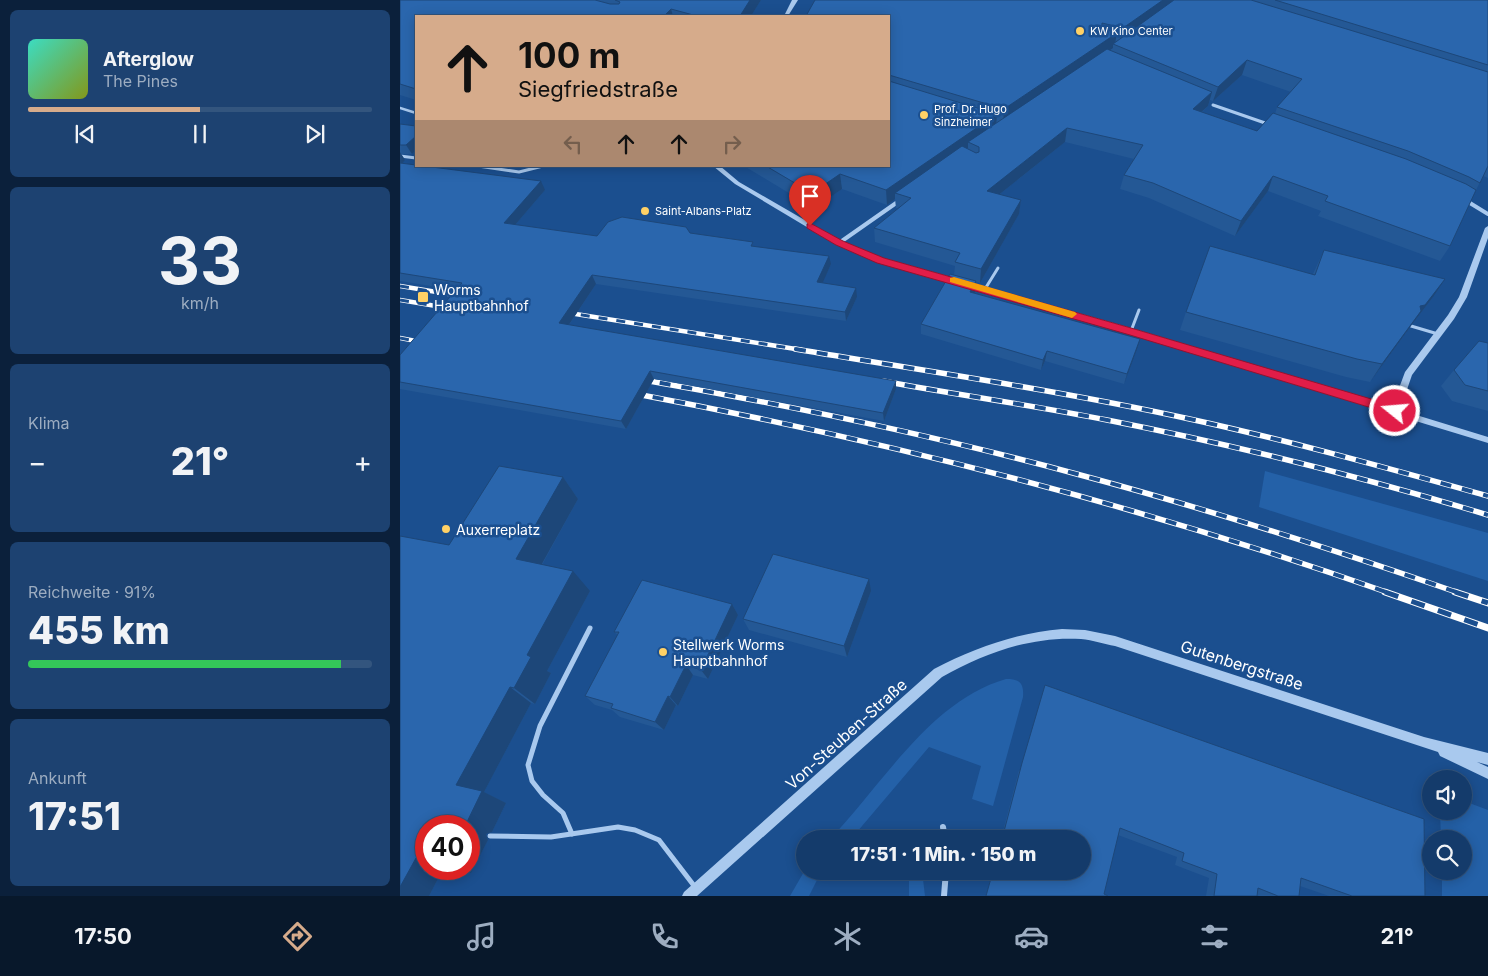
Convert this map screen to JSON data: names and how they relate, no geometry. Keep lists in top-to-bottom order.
{
  "streets": {
    "street": ["Gutenbergstraße", "Von-Steuben-Straße"]
  },
  "crossings": [
    ["Gutenbergstraße", "Von-Steuben-Straße"]
  ],
  "places": {
    "other": [
      "KW Kino Center",
      "Prof. Dr. Hugo Sinzheimer",
      "Saint-Albans-Platz",
      "Auxerreplatz",
      "Stellwerk Worms Hauptbahnhof"
    ],
    "transit": ["Worms Hauptbahnhof"]
  },
  "page": {
    "turn": ["100 m", "Siegfriedstraße"],
    "song": ["Afterglow", "The Pines"],
    "tile": [
      ["33", "km/h"],
      "Klima",
      ["Reichweite · 91%", "455 km"],
      ["Ankunft", "17:51"]
    ],
    "heat": ["−", "21°", "+"],
    "limit": "40",
    "trip": "17:51 · 1 Min. · 150 m",
    "tabs": ["17:50", "21°"]
  }
}
